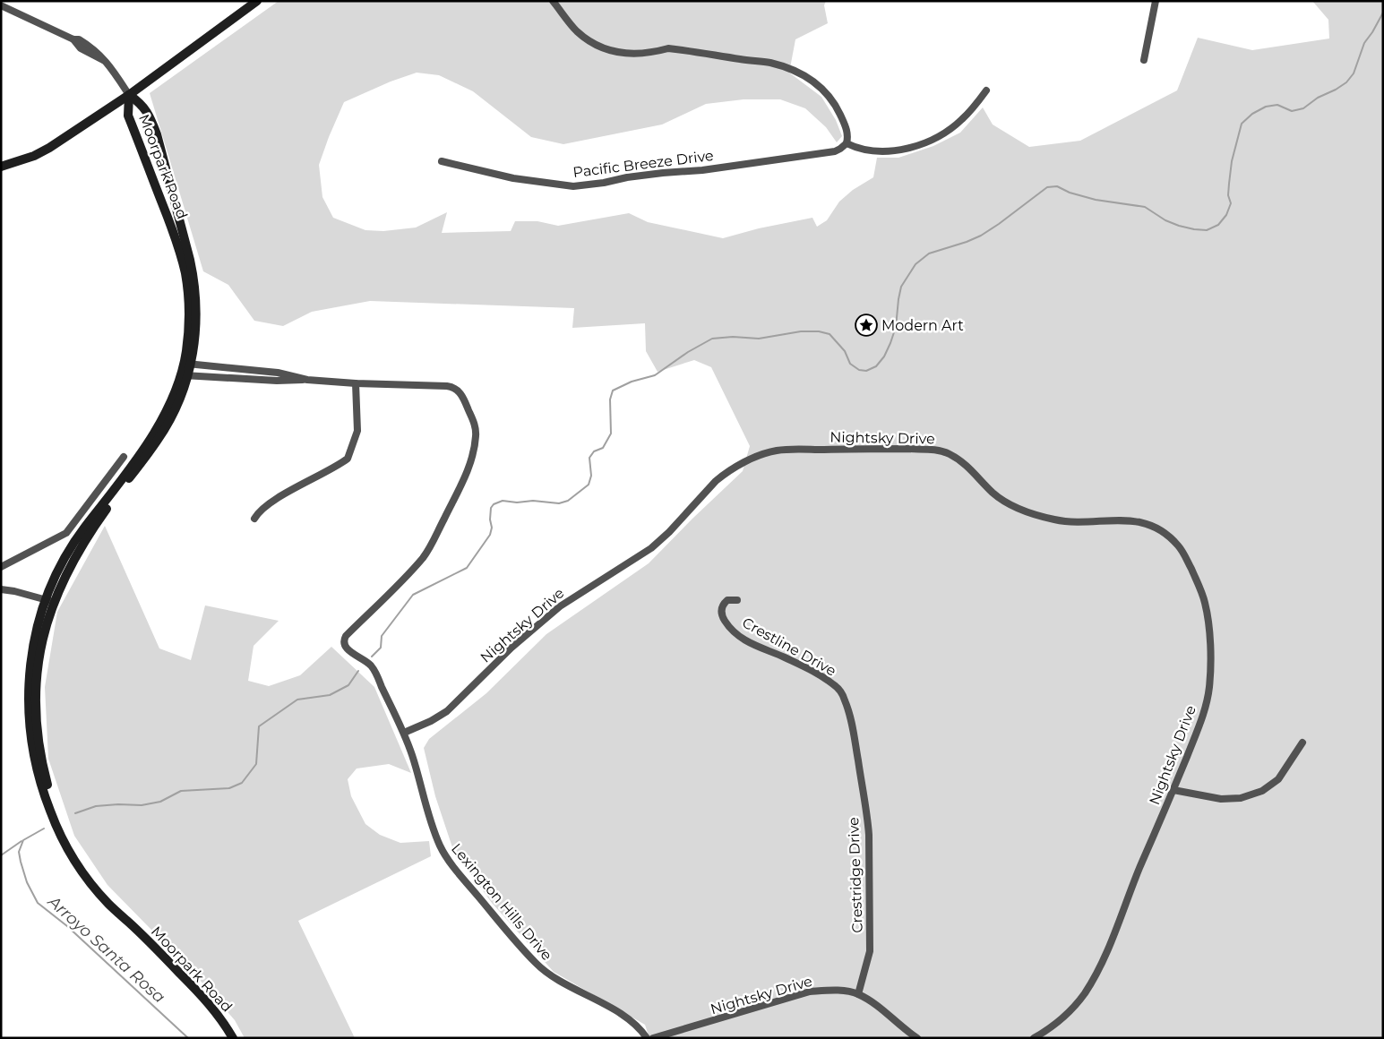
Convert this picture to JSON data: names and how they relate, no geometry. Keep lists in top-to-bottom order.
{
  "streets": {
    "main road": ["Moorpark Road"],
    "street": [
      "Pacific Breeze Drive",
      "Nightsky Drive",
      "Crestline Drive",
      "Crestridge Drive",
      "Lexington Hills Drive"
    ]
  },
  "crossings": [
    ["Moorpark Road", "Lexington Hills Drive"],
    ["Nightsky Drive", "Crestridge Drive"],
    ["Nightsky Drive", "Lexington Hills Drive"],
    ["Crestline Drive", "Crestridge Drive"]
  ],
  "water": ["Arroyo Santa Rosa"],
  "places": {
    "place": ["Modern Art"]
  }
}
